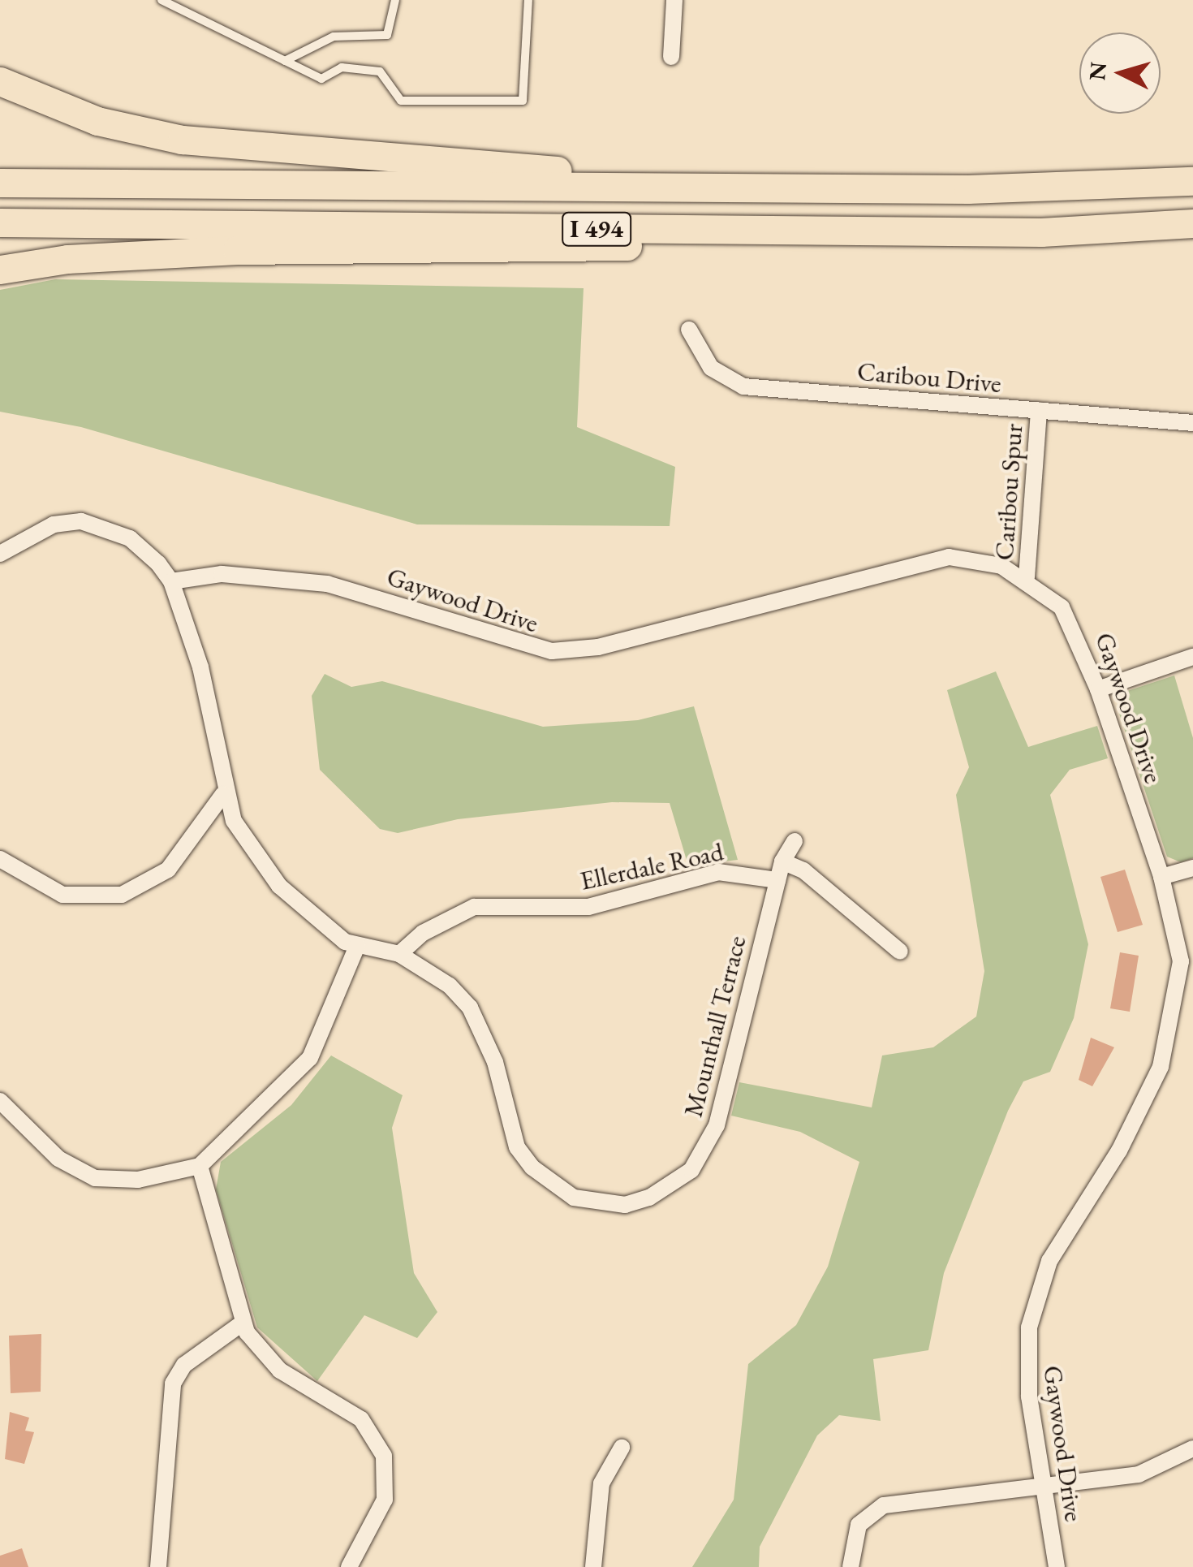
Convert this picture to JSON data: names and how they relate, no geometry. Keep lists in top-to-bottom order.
{
  "streets": {
    "highway": ["I 494"],
    "street": [
      "Caribou Drive",
      "Caribou Spur",
      "Gaywood Drive",
      "Ellerdale Road",
      "Mounthall Terrace"
    ]
  },
  "crossings": [
    ["Caribou Drive", "Caribou Spur"],
    ["Caribou Spur", "Gaywood Drive"],
    ["Ellerdale Road", "Mounthall Terrace"]
  ],
  "north": "left"
}
